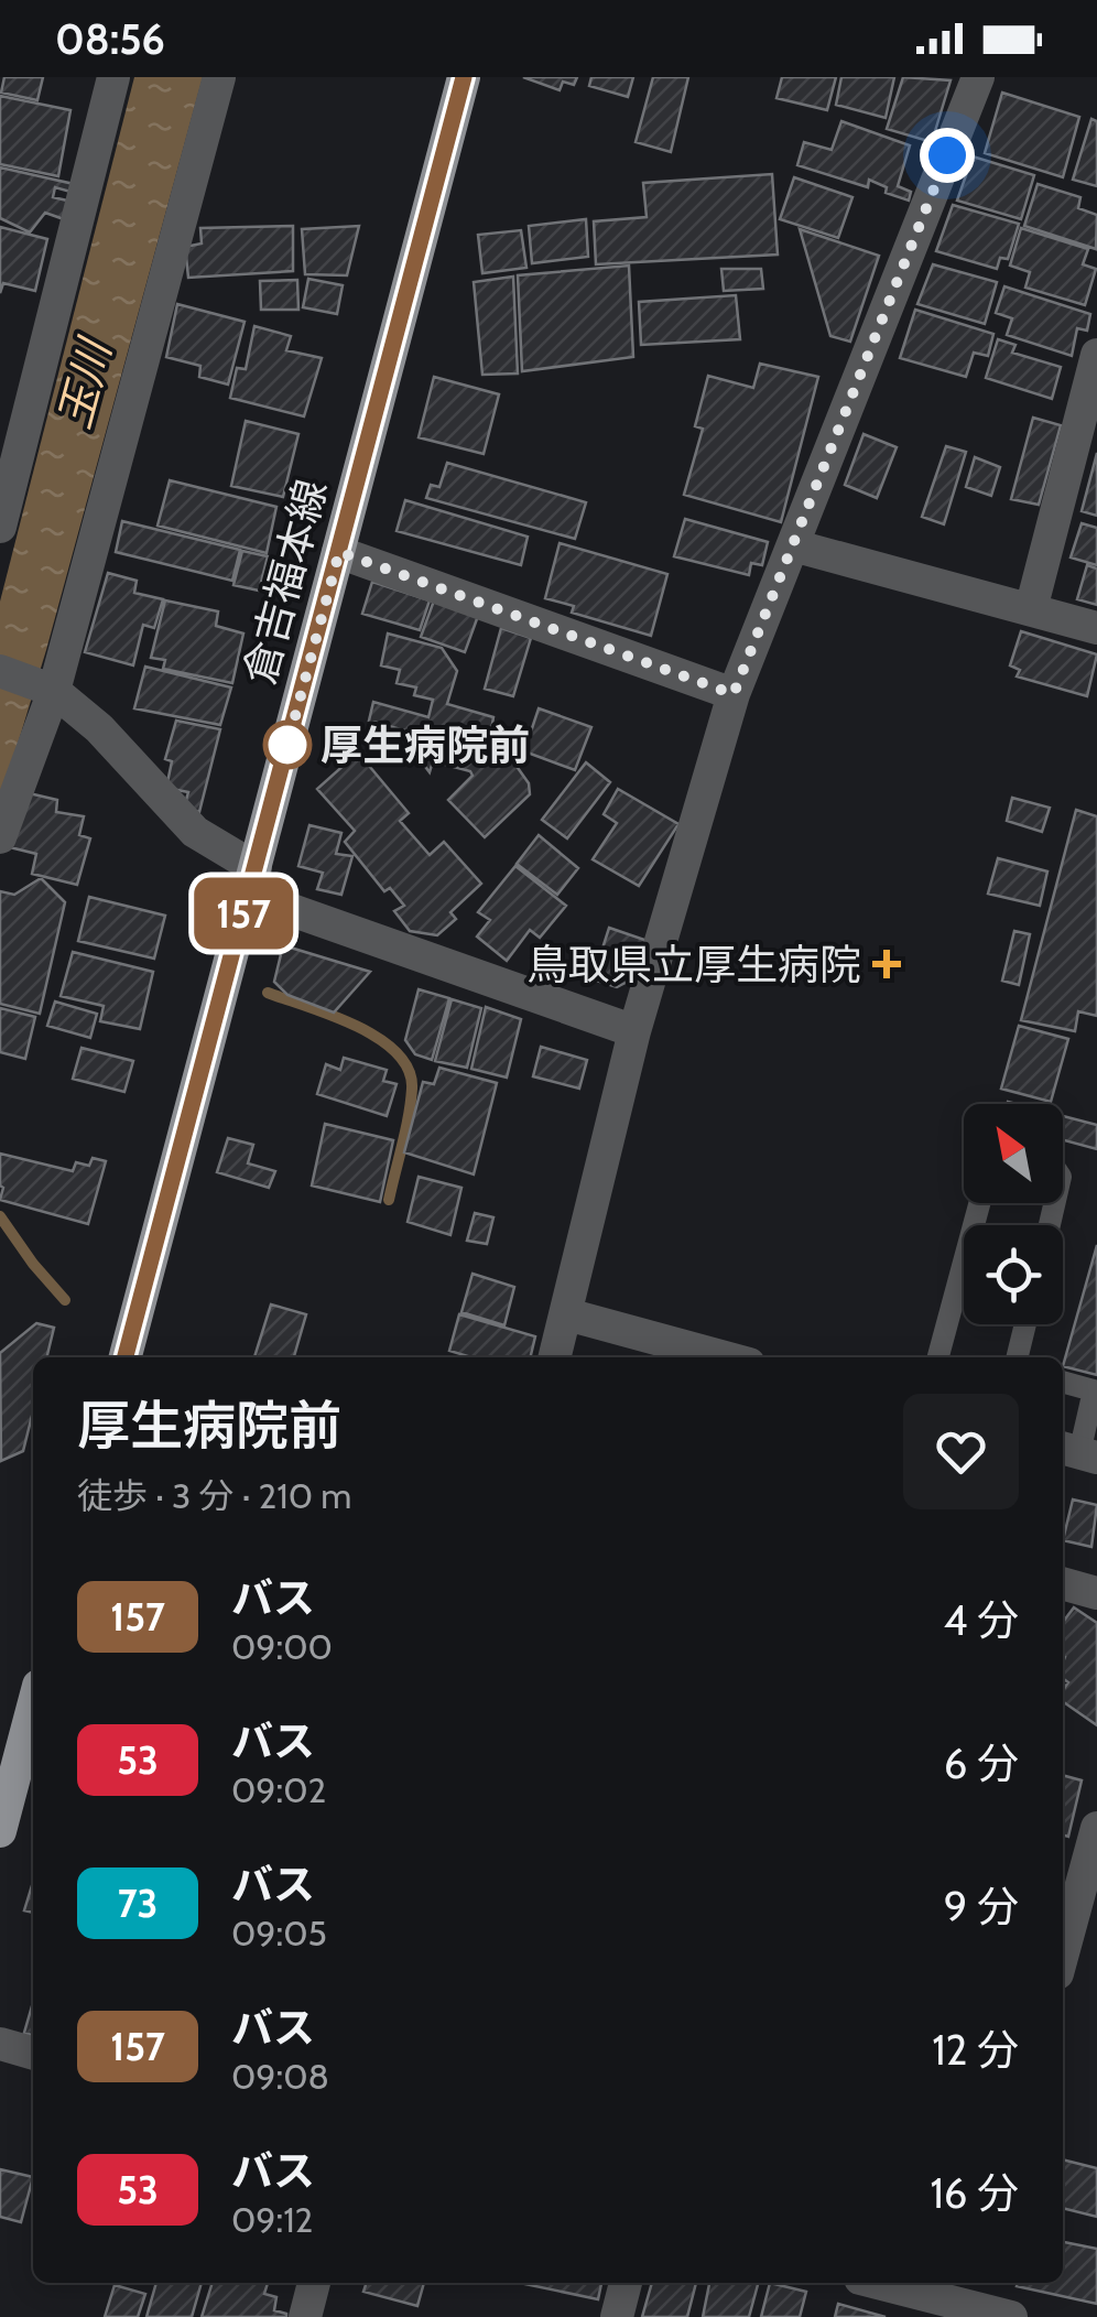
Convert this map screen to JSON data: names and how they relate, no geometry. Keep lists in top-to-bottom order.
{
  "streets": {
    "main road": ["倉吉福本線"]
  },
  "water": ["玉川"],
  "places": {
    "other": ["厚生病院前"],
    "health": ["鳥取県立厚生病院"]
  },
  "lines": ["bus line 157"],
  "north": "top left",
  "page": {
    "status": "08:56",
    "on_map": "157",
    "heading": ["厚生病院前", "徒歩 · 3 分 · 210 m"],
    "list": [
      {
        "mark": "157",
        "name": "バス",
        "note": "09:00",
        "value": "4 分"
      },
      {
        "mark": "53",
        "name": "バス",
        "note": "09:02",
        "value": "6 分"
      },
      {
        "mark": "73",
        "name": "バス",
        "note": "09:05",
        "value": "9 分"
      },
      {
        "mark": "157",
        "name": "バス",
        "note": "09:08",
        "value": "12 分"
      },
      {
        "mark": "53",
        "name": "バス",
        "note": "09:12",
        "value": "16 分"
      }
    ]
  }
}
